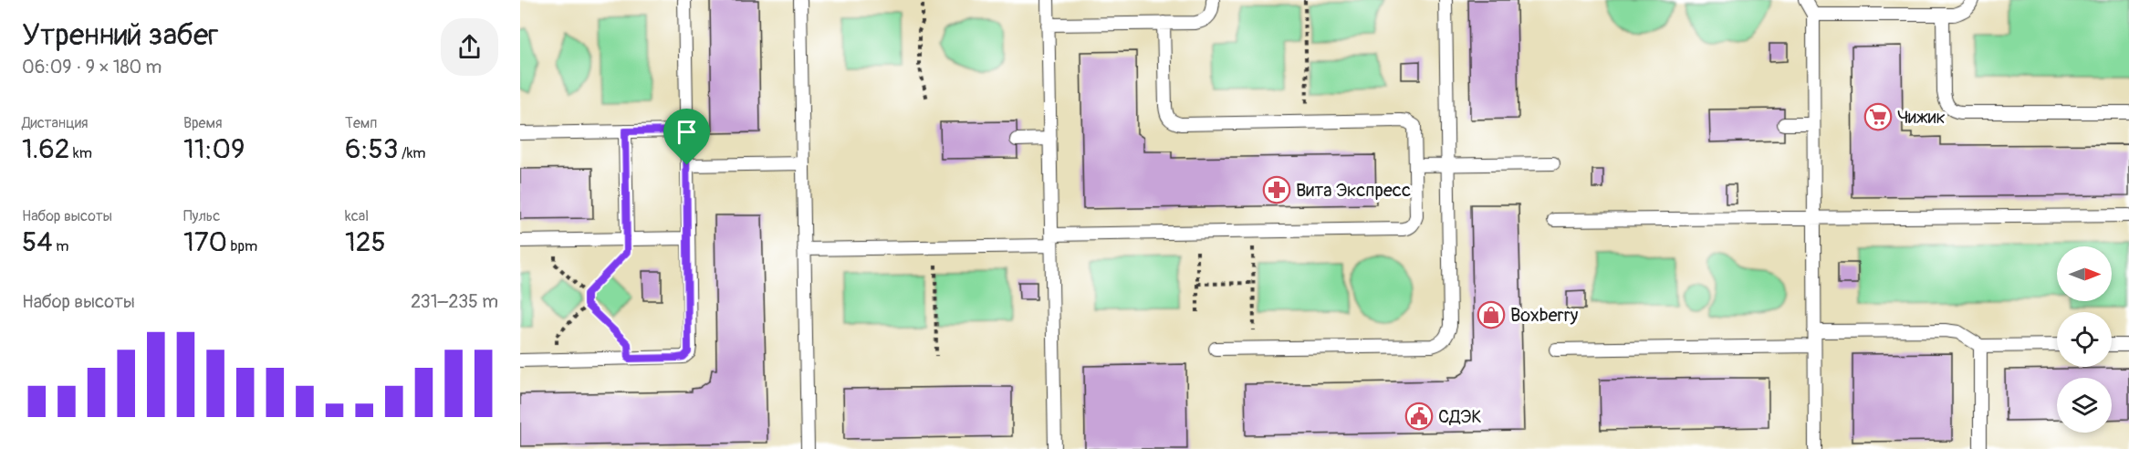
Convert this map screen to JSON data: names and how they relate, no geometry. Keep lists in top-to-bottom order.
{
  "places": {
    "supermarket": ["Чижик"],
    "pharmacy": ["Вита Экспресс"],
    "shop": ["Boxberry"],
    "public building": ["СДЭК"]
  },
  "north": "right",
  "page": {
    "heading": ["Утренний забег", "06:09 · 9 × 180 m"],
    "stats": [
      ["Дистанция", "1.62 km"],
      ["Время", "11:09"],
      ["Темп", "6:53 /km"],
      ["Набор высоты", "54 m"],
      ["Пульс", "170 bpm"],
      ["kcal", "125"]
    ],
    "chart": ["Набор высоты", "231–235 m"]
  }
}
